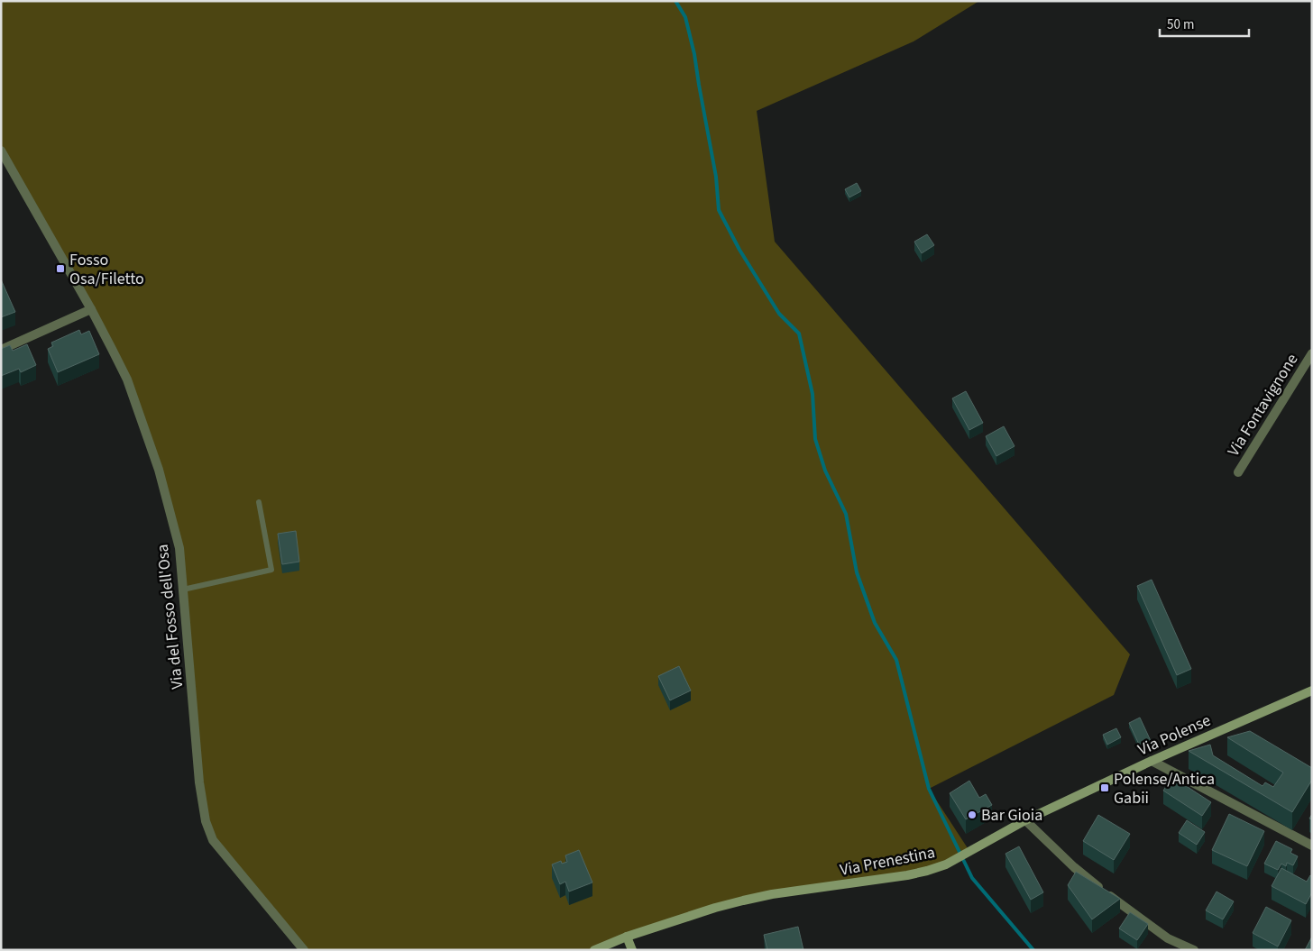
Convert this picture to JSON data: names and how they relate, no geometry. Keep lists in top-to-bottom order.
{
  "streets": {
    "main road": ["Via Polense", "Via Prenestina"],
    "street": ["Via Fontavignone", "Via del Fosso dell'Osa"]
  },
  "crossings": [
    ["Via Polense", "Via Prenestina"]
  ],
  "places": {
    "transit": ["Fosso Osa/Filetto", "Polense/Antica Gabii"],
    "other": ["Bar Gioia"]
  },
  "scale_bar": "50 m"
}
